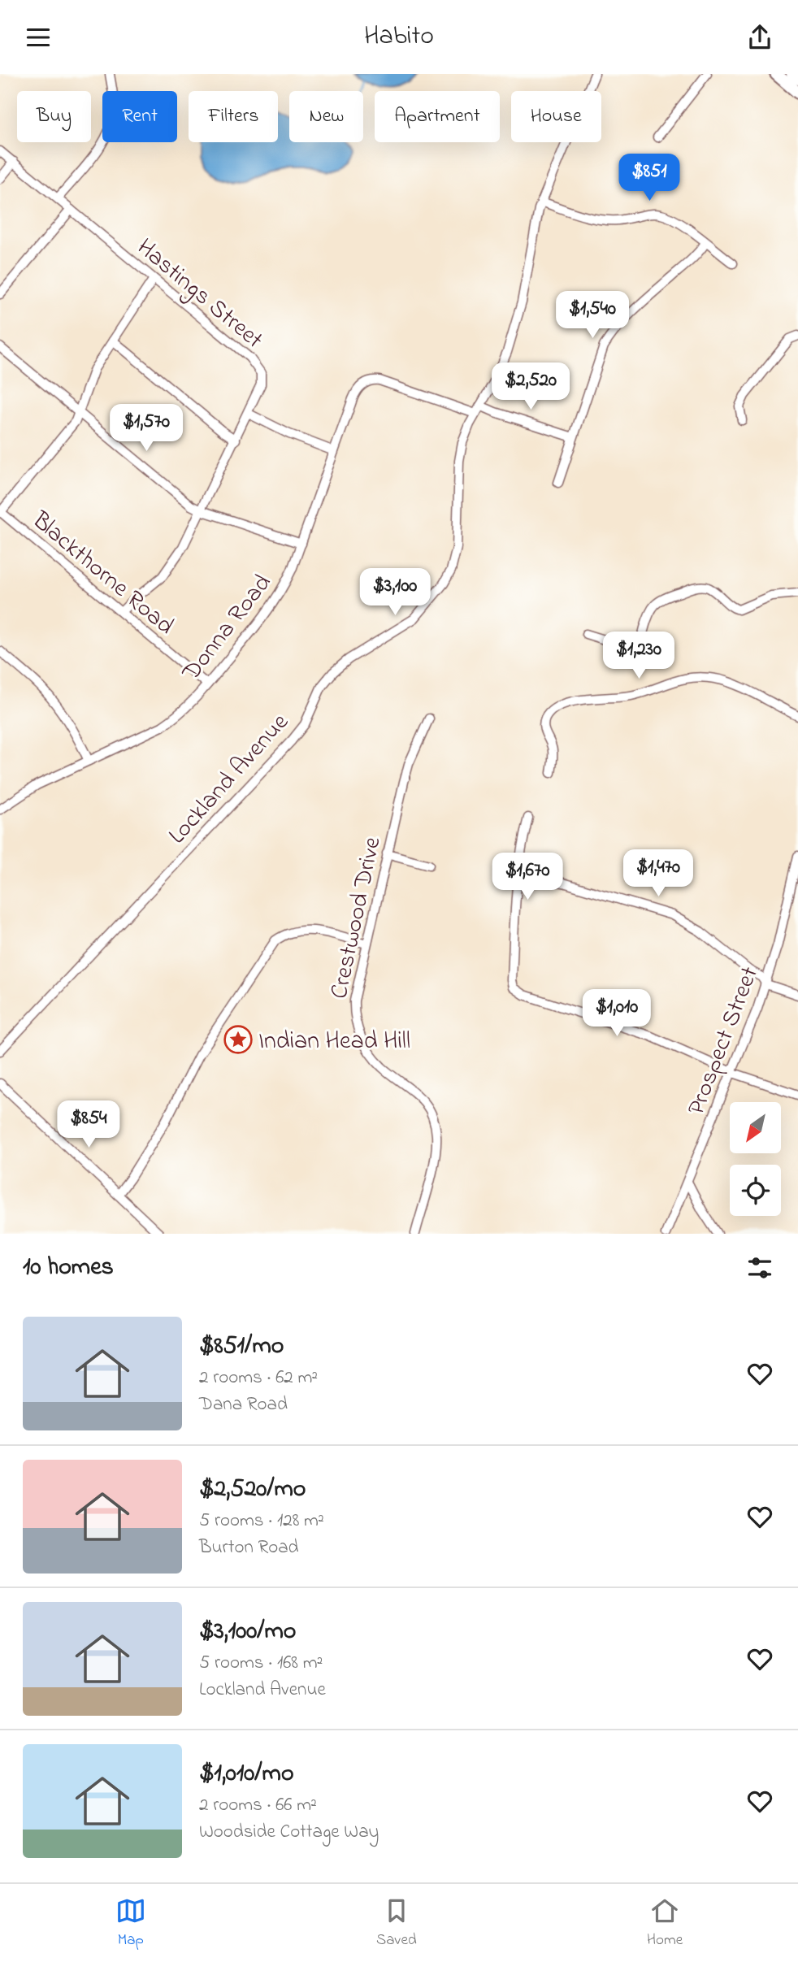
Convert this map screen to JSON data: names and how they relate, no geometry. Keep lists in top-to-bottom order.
{
  "streets": {
    "street": [
      "Hastings Street",
      "Blackthorne Road",
      "Donna Road",
      "Lockland Avenue",
      "Crestwood Drive",
      "Prospect Street"
    ]
  },
  "crossings": [
    ["Hastings Street", "Blackthorne Road"],
    ["Blackthorne Road", "Donna Road"],
    ["Donna Road", "Lockland Avenue"]
  ],
  "places": {
    "place": ["Indian Head Hill"]
  },
  "north": "bottom left",
  "page": {
    "header": "Habito",
    "chip": [
      "Buy",
      "Rent",
      "Filters",
      "New",
      "Apartment",
      "House"
    ],
    "price": [
      "$851",
      "$1,540",
      "$2,520",
      "$1,570",
      "$3,100",
      "$1,230",
      "$1,470",
      "$1,670",
      "$1,010",
      "$854"
    ],
    "heading": "10 homes",
    "list": [
      {
        "name": "$851/mo",
        "note": "2 rooms · 62 m² · Dana Road"
      },
      {
        "name": "$2,520/mo",
        "note": "5 rooms · 128 m² · Burton Road"
      },
      {
        "name": "$3,100/mo",
        "note": "5 rooms · 168 m² · Lockland Avenue"
      },
      {
        "name": "$1,010/mo",
        "note": "2 rooms · 66 m² · Woodside Cottage Way"
      }
    ],
    "tabs": ["Map", "Saved", "Home"]
  }
}
